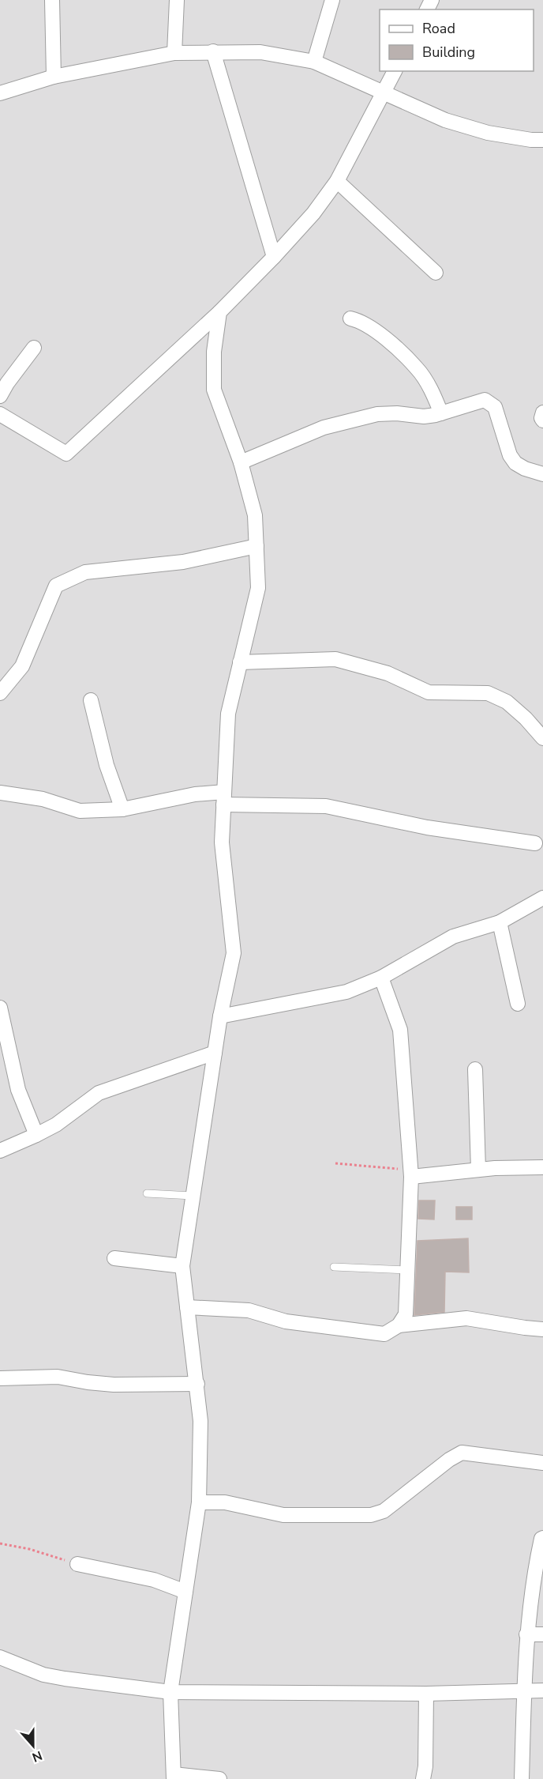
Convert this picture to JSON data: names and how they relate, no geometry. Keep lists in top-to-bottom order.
{
  "legend": ["Road", "Building"],
  "north": "bottom"
}
